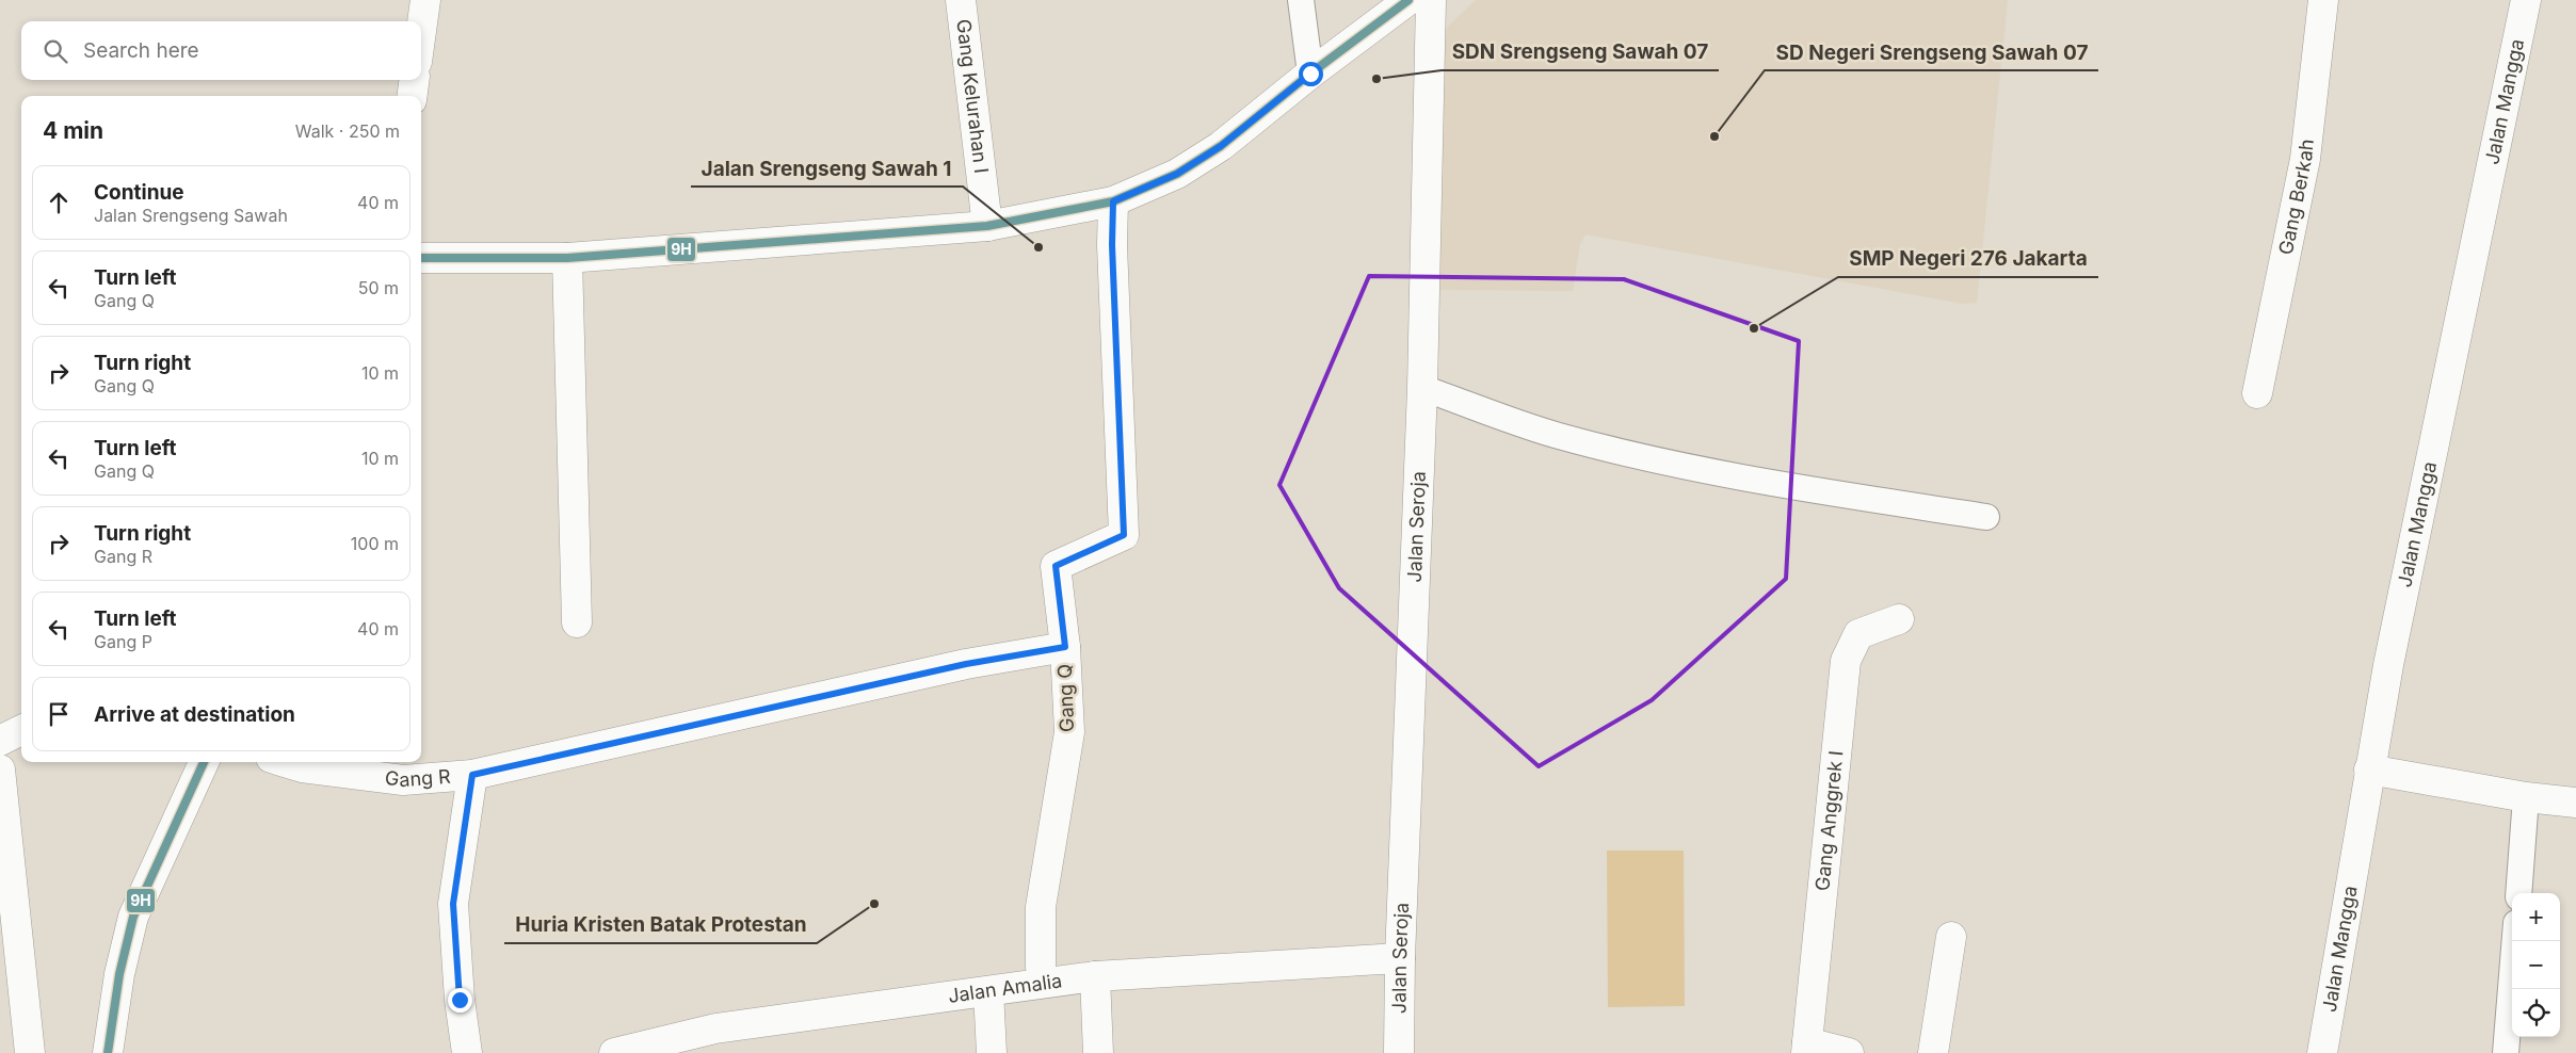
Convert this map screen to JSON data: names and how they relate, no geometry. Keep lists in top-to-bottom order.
{
  "streets": {
    "street": [
      "Gang Kelurahan I",
      "Jalan Mangga",
      "Gang Berkah",
      "Jalan Seroja",
      "Gang Q",
      "Gang R",
      "Gang Anggrek I",
      "Jalan Amalia"
    ]
  },
  "crossings": [
    ["Jalan Seroja", "Jalan Amalia"],
    ["Gang Q", "Gang R"],
    ["Gang Q", "Jalan Amalia"]
  ],
  "places": [
    "SDN Srengseng Sawah 07",
    "SD Negeri Srengseng Sawah 07",
    "Jalan Srengseng Sawah 1",
    "SMP Negeri 276 Jakarta",
    "Huria Kristen Batak Protestan"
  ],
  "lines": ["transit line 9H"],
  "page": {
    "search": "Search here",
    "heading": ["4 min", "Walk · 250 m"],
    "list": [
      ["Continue", "Jalan Srengseng Sawah", "40 m"],
      ["Turn left", "Gang Q", "50 m"],
      ["Turn right", "Gang Q", "10 m"],
      ["Turn left", "Gang Q", "10 m"],
      ["Turn right", "Gang R", "100 m"],
      ["Turn left", "Gang P", "40 m"],
      "Arrive at destination"
    ],
    "map_buttons": ["+", "−"]
  }
}
